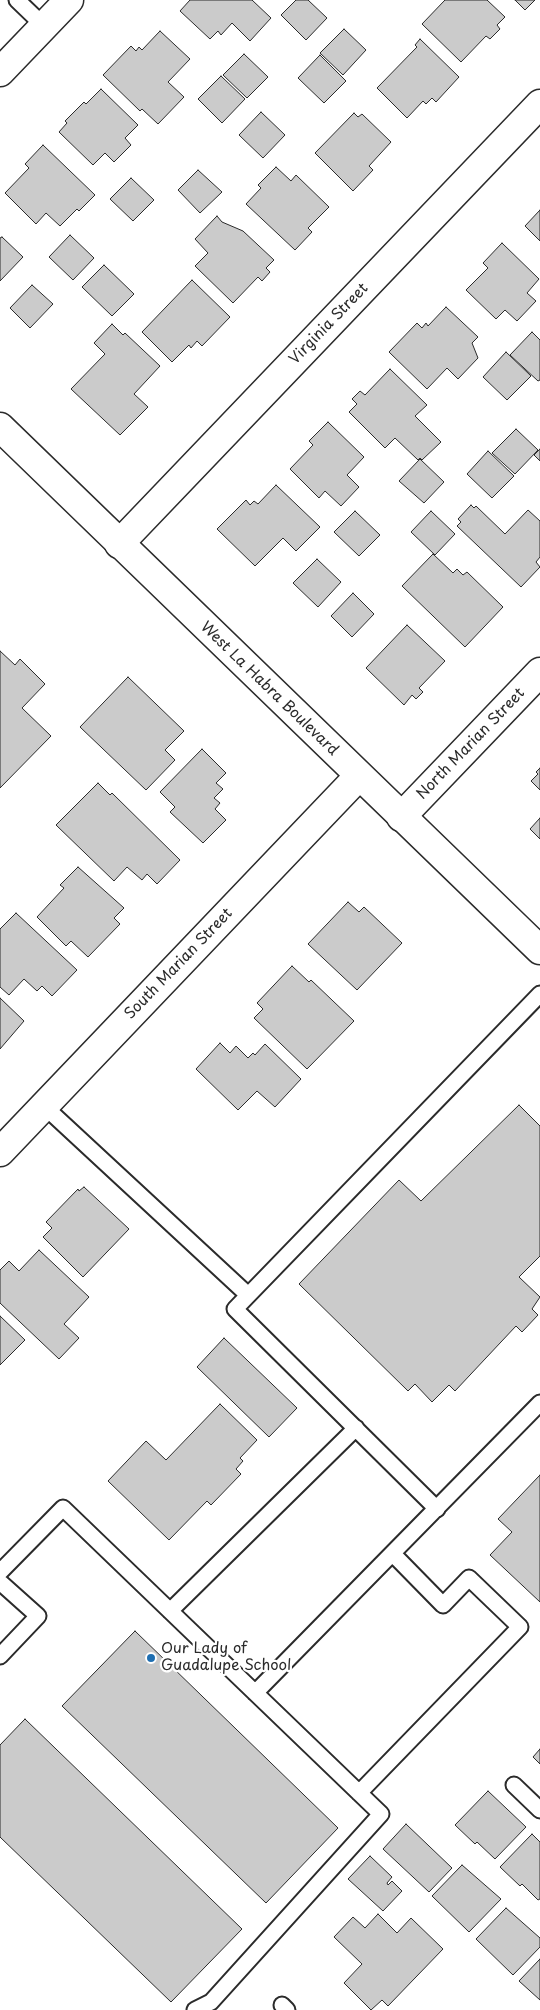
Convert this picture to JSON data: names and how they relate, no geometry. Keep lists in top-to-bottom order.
{
  "streets": {
    "street": [
      "Virginia Street",
      "West La Habra Boulevard",
      "North Marian Street",
      "South Marian Street"
    ]
  },
  "crossings": [
    ["Virginia Street", "West La Habra Boulevard"],
    ["West La Habra Boulevard", "North Marian Street"],
    ["West La Habra Boulevard", "South Marian Street"]
  ],
  "places": ["Our Lady of Guadalupe School"]
}
